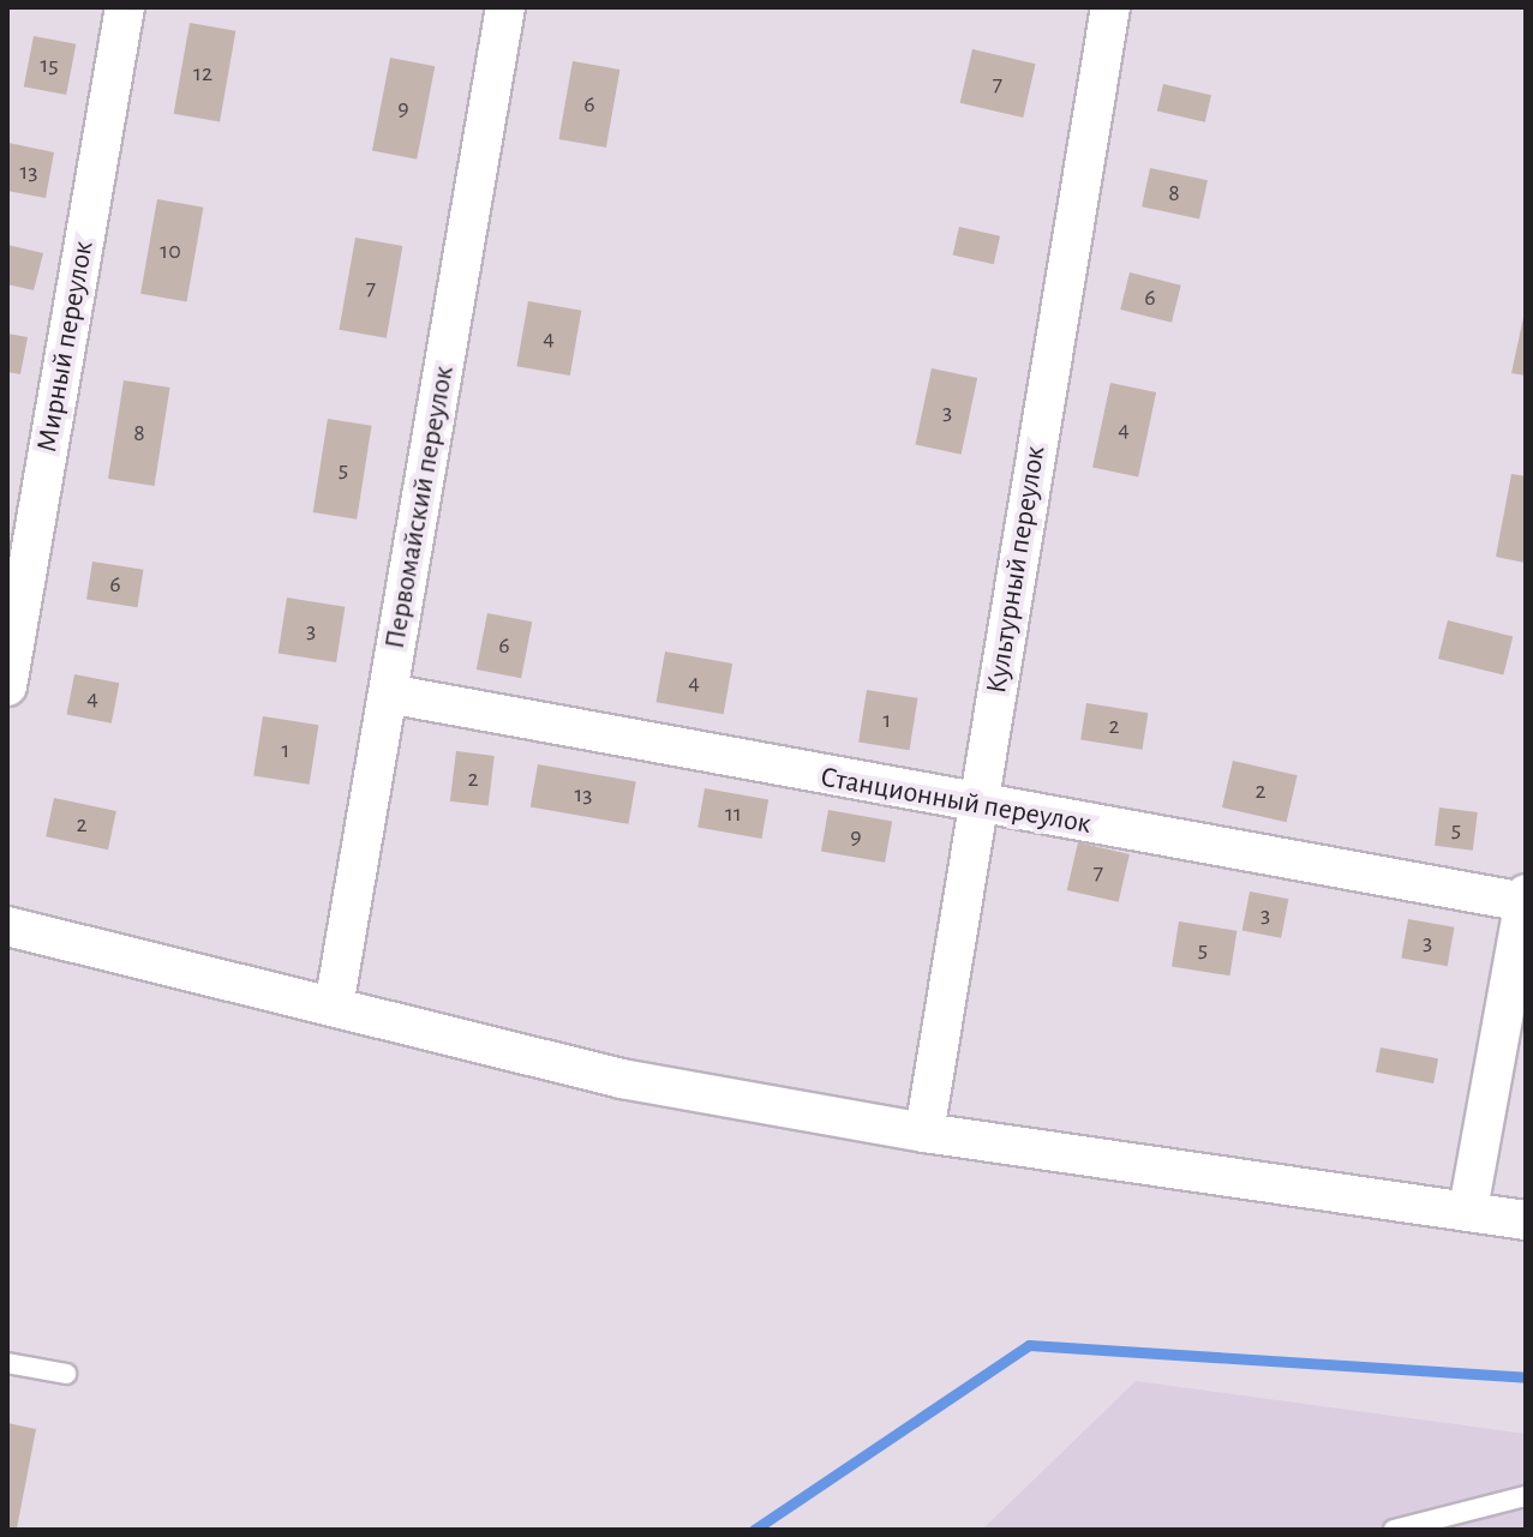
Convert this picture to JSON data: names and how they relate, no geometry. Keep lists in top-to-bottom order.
{
  "streets": {
    "street": [
      "Мирный переулок",
      "Первомайский переулок",
      "Культурный переулок",
      "Станционный переулок"
    ]
  },
  "crossings": [
    ["Первомайский переулок", "Станционный переулок"],
    ["Культурный переулок", "Станционный переулок"]
  ],
  "house_numbers": [
    "15",
    "12",
    "7",
    "6",
    "9",
    "13",
    "8",
    "10",
    "7",
    "6",
    "4",
    "3",
    "4",
    "8",
    "5",
    "6",
    "3",
    "6",
    "4",
    "4",
    "1",
    "2",
    "1",
    "2",
    "2",
    "13",
    "11",
    "2",
    "5",
    "9",
    "7",
    "3",
    "3",
    "5"
  ]
}
